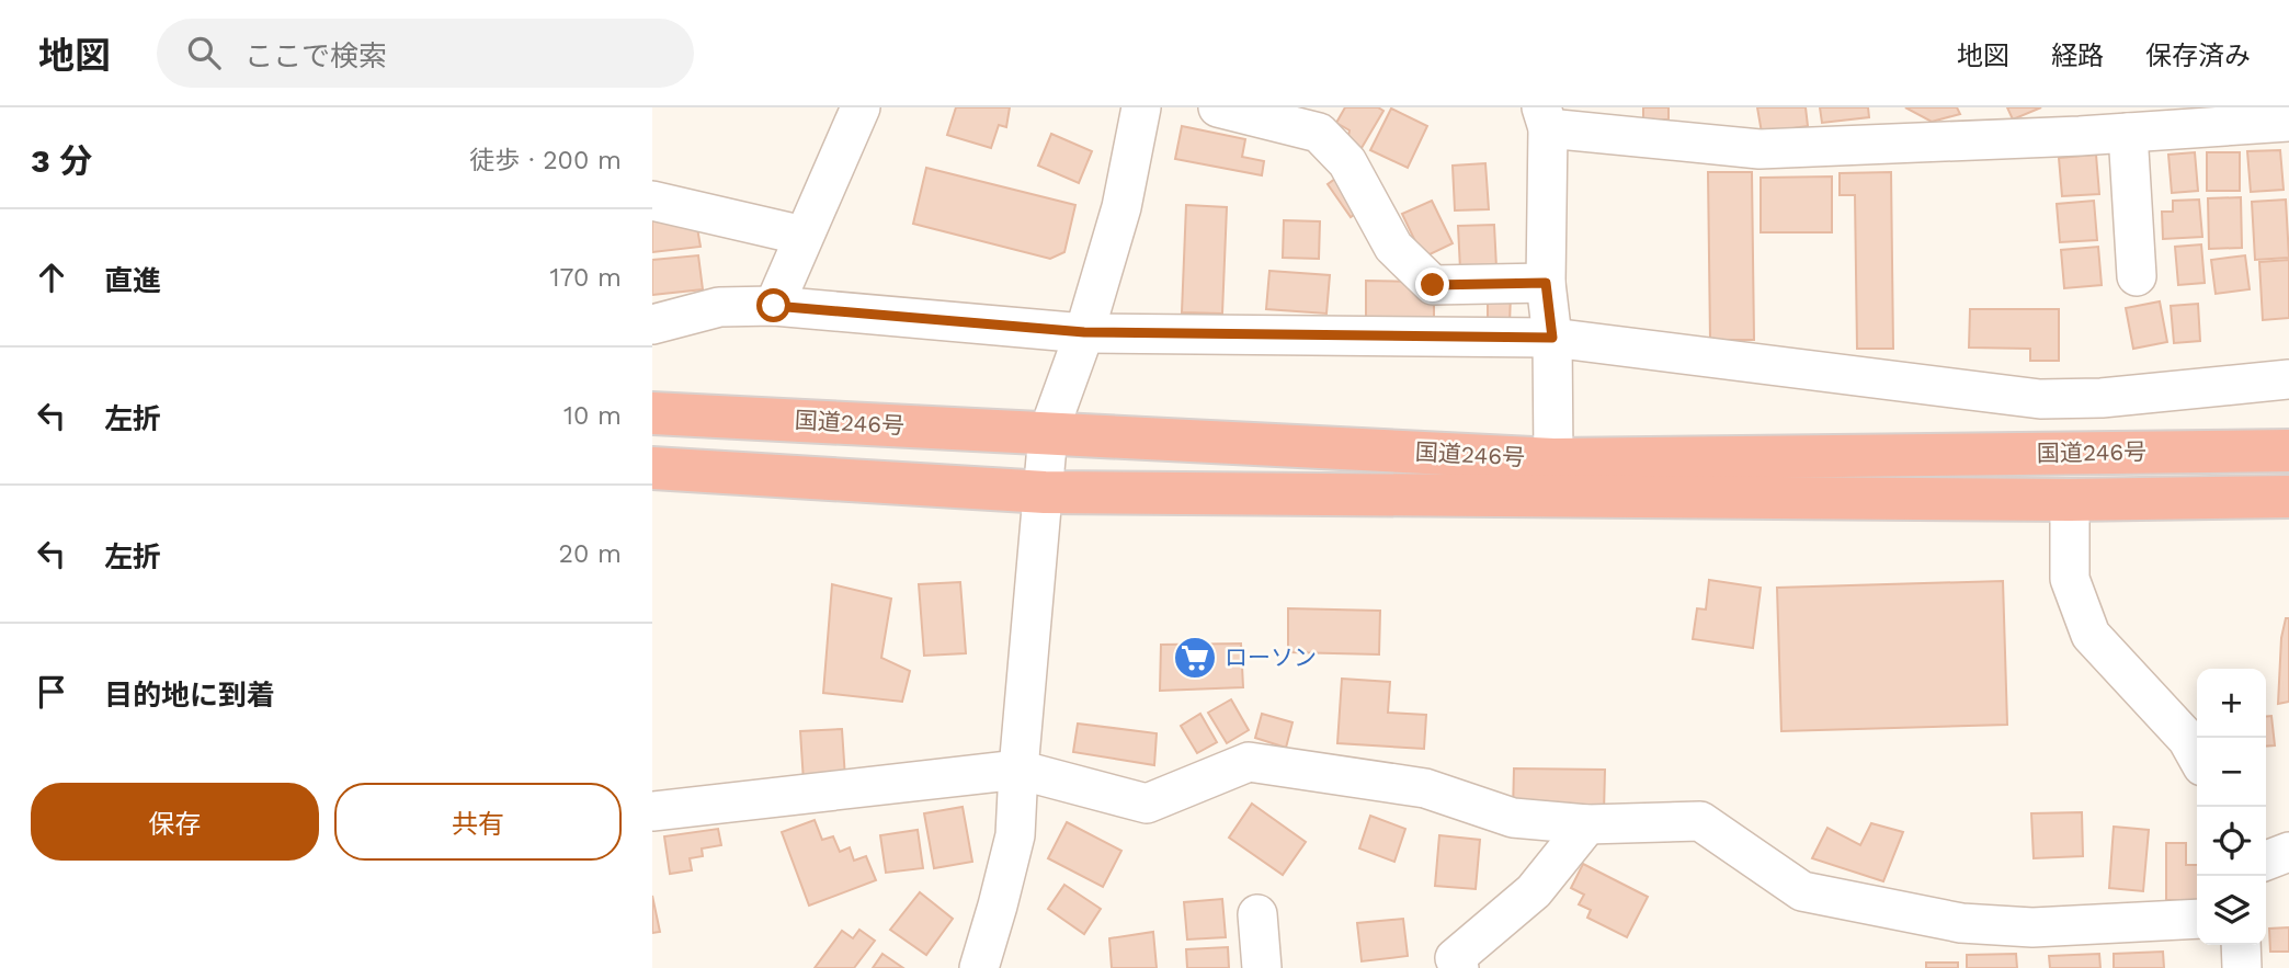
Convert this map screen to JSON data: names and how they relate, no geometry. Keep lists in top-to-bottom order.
{
  "streets": {
    "highway": ["国道246号"]
  },
  "places": {
    "supermarket": ["ローソン"]
  },
  "page": {
    "header": "地図",
    "search": "ここで検索",
    "nav": ["地図", "経路", "保存済み"],
    "heading": ["3 分", "徒歩 · 200 m"],
    "list": [
      ["直進", "170 m"],
      ["左折", "10 m"],
      ["左折", "20 m"],
      "目的地に到着"
    ],
    "map_buttons": ["+", "−"],
    "buttons": ["保存", "共有"]
  }
}
